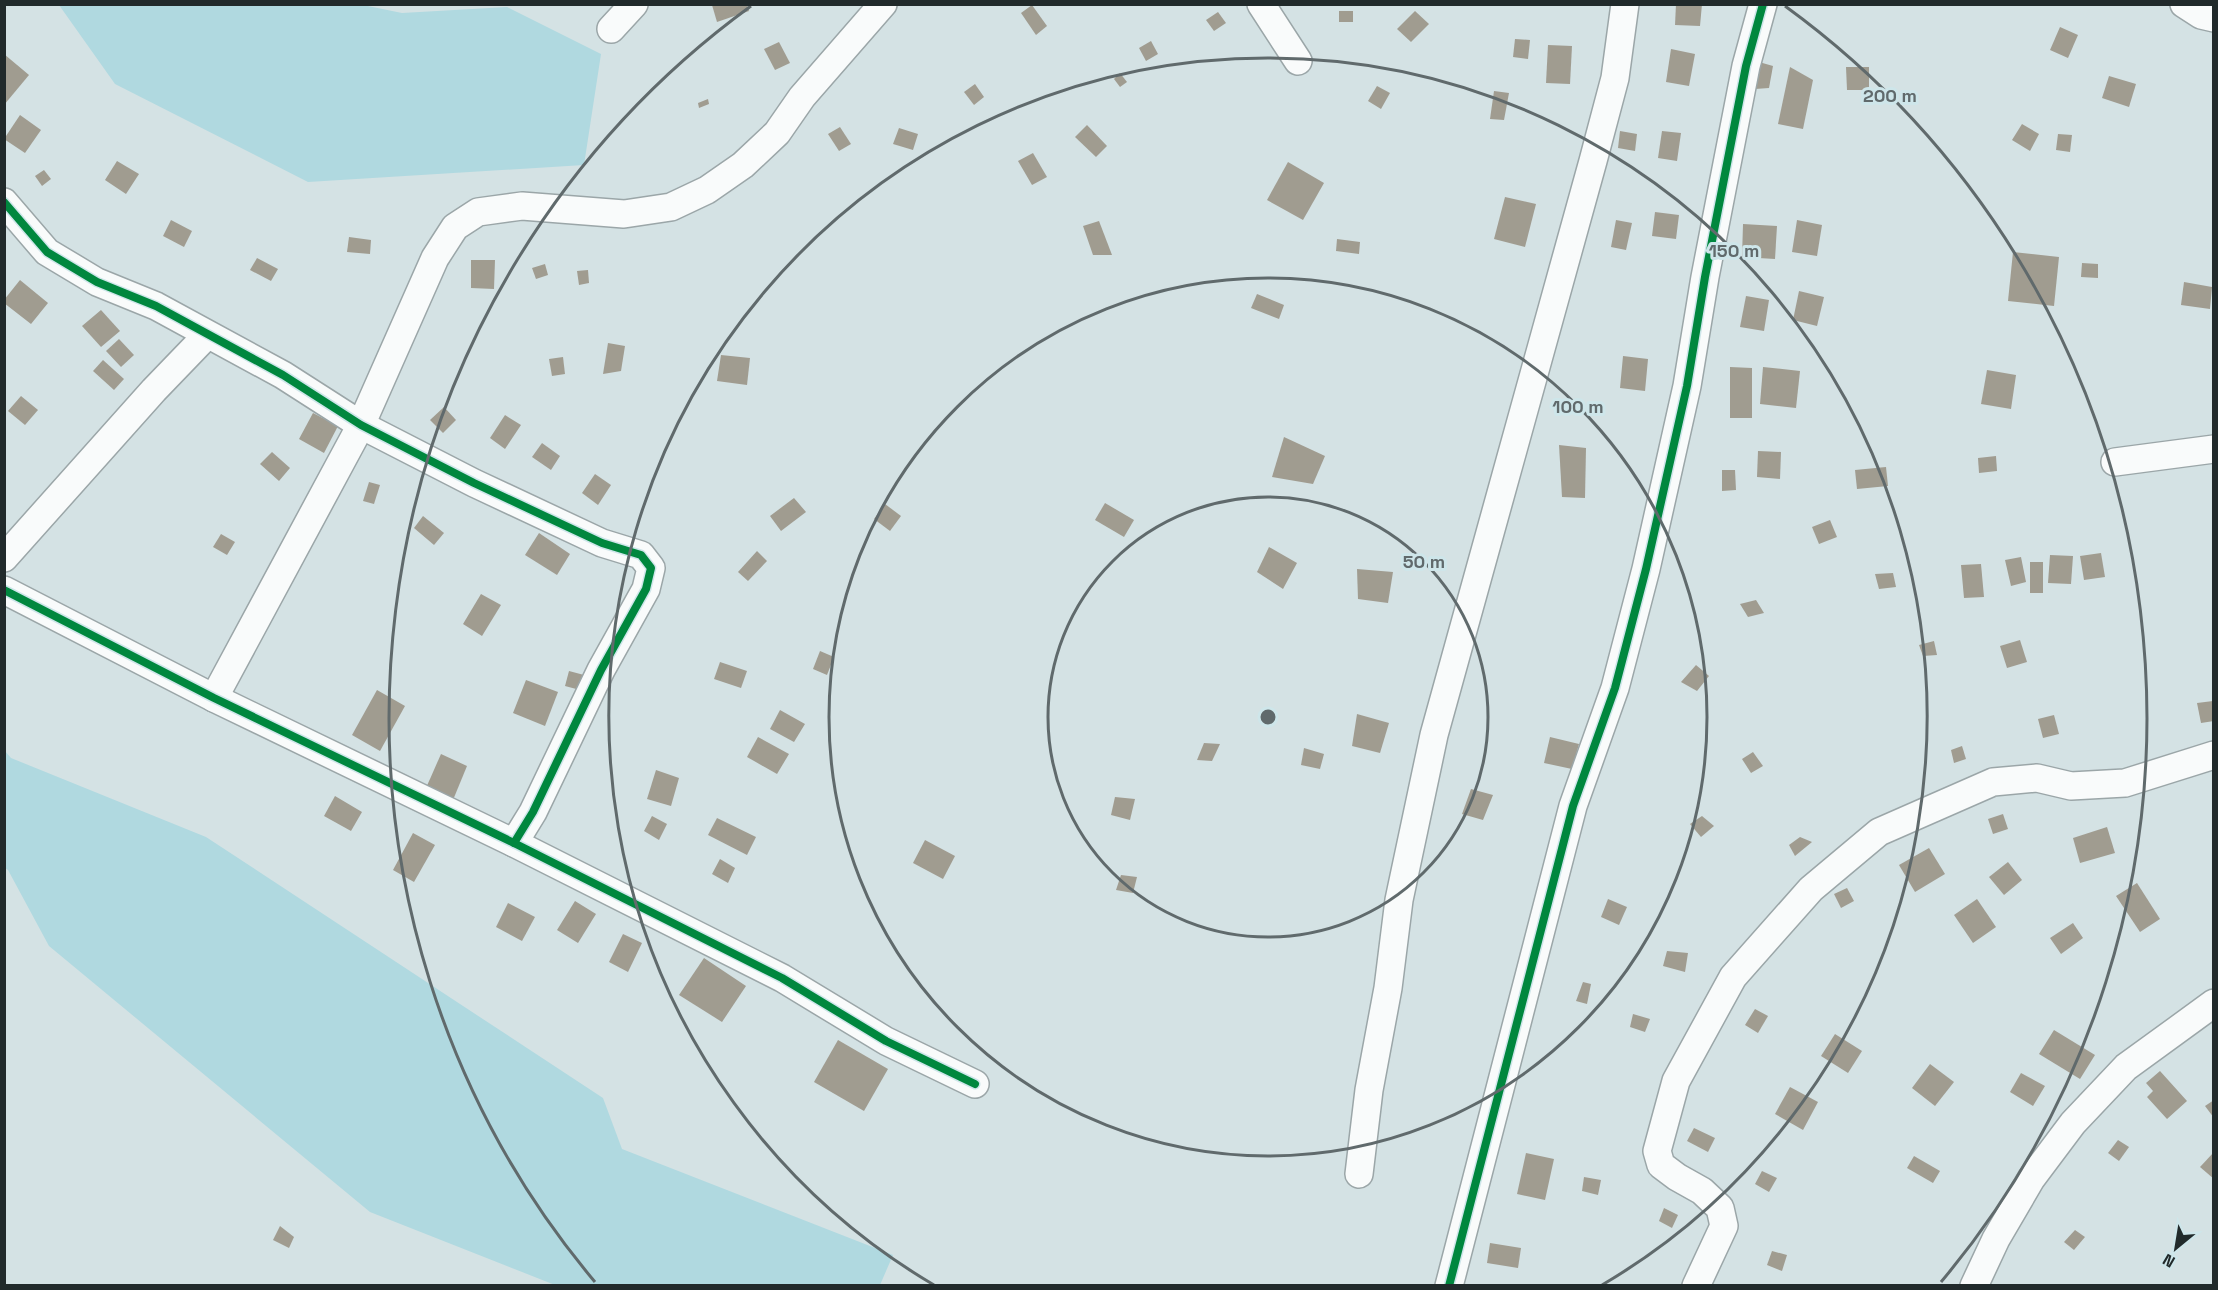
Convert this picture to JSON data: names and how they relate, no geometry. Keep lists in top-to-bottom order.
{
  "north": "bottom left",
  "rings": [
    "200 m",
    "150 m",
    "100 m",
    "50 m"
  ]
}
